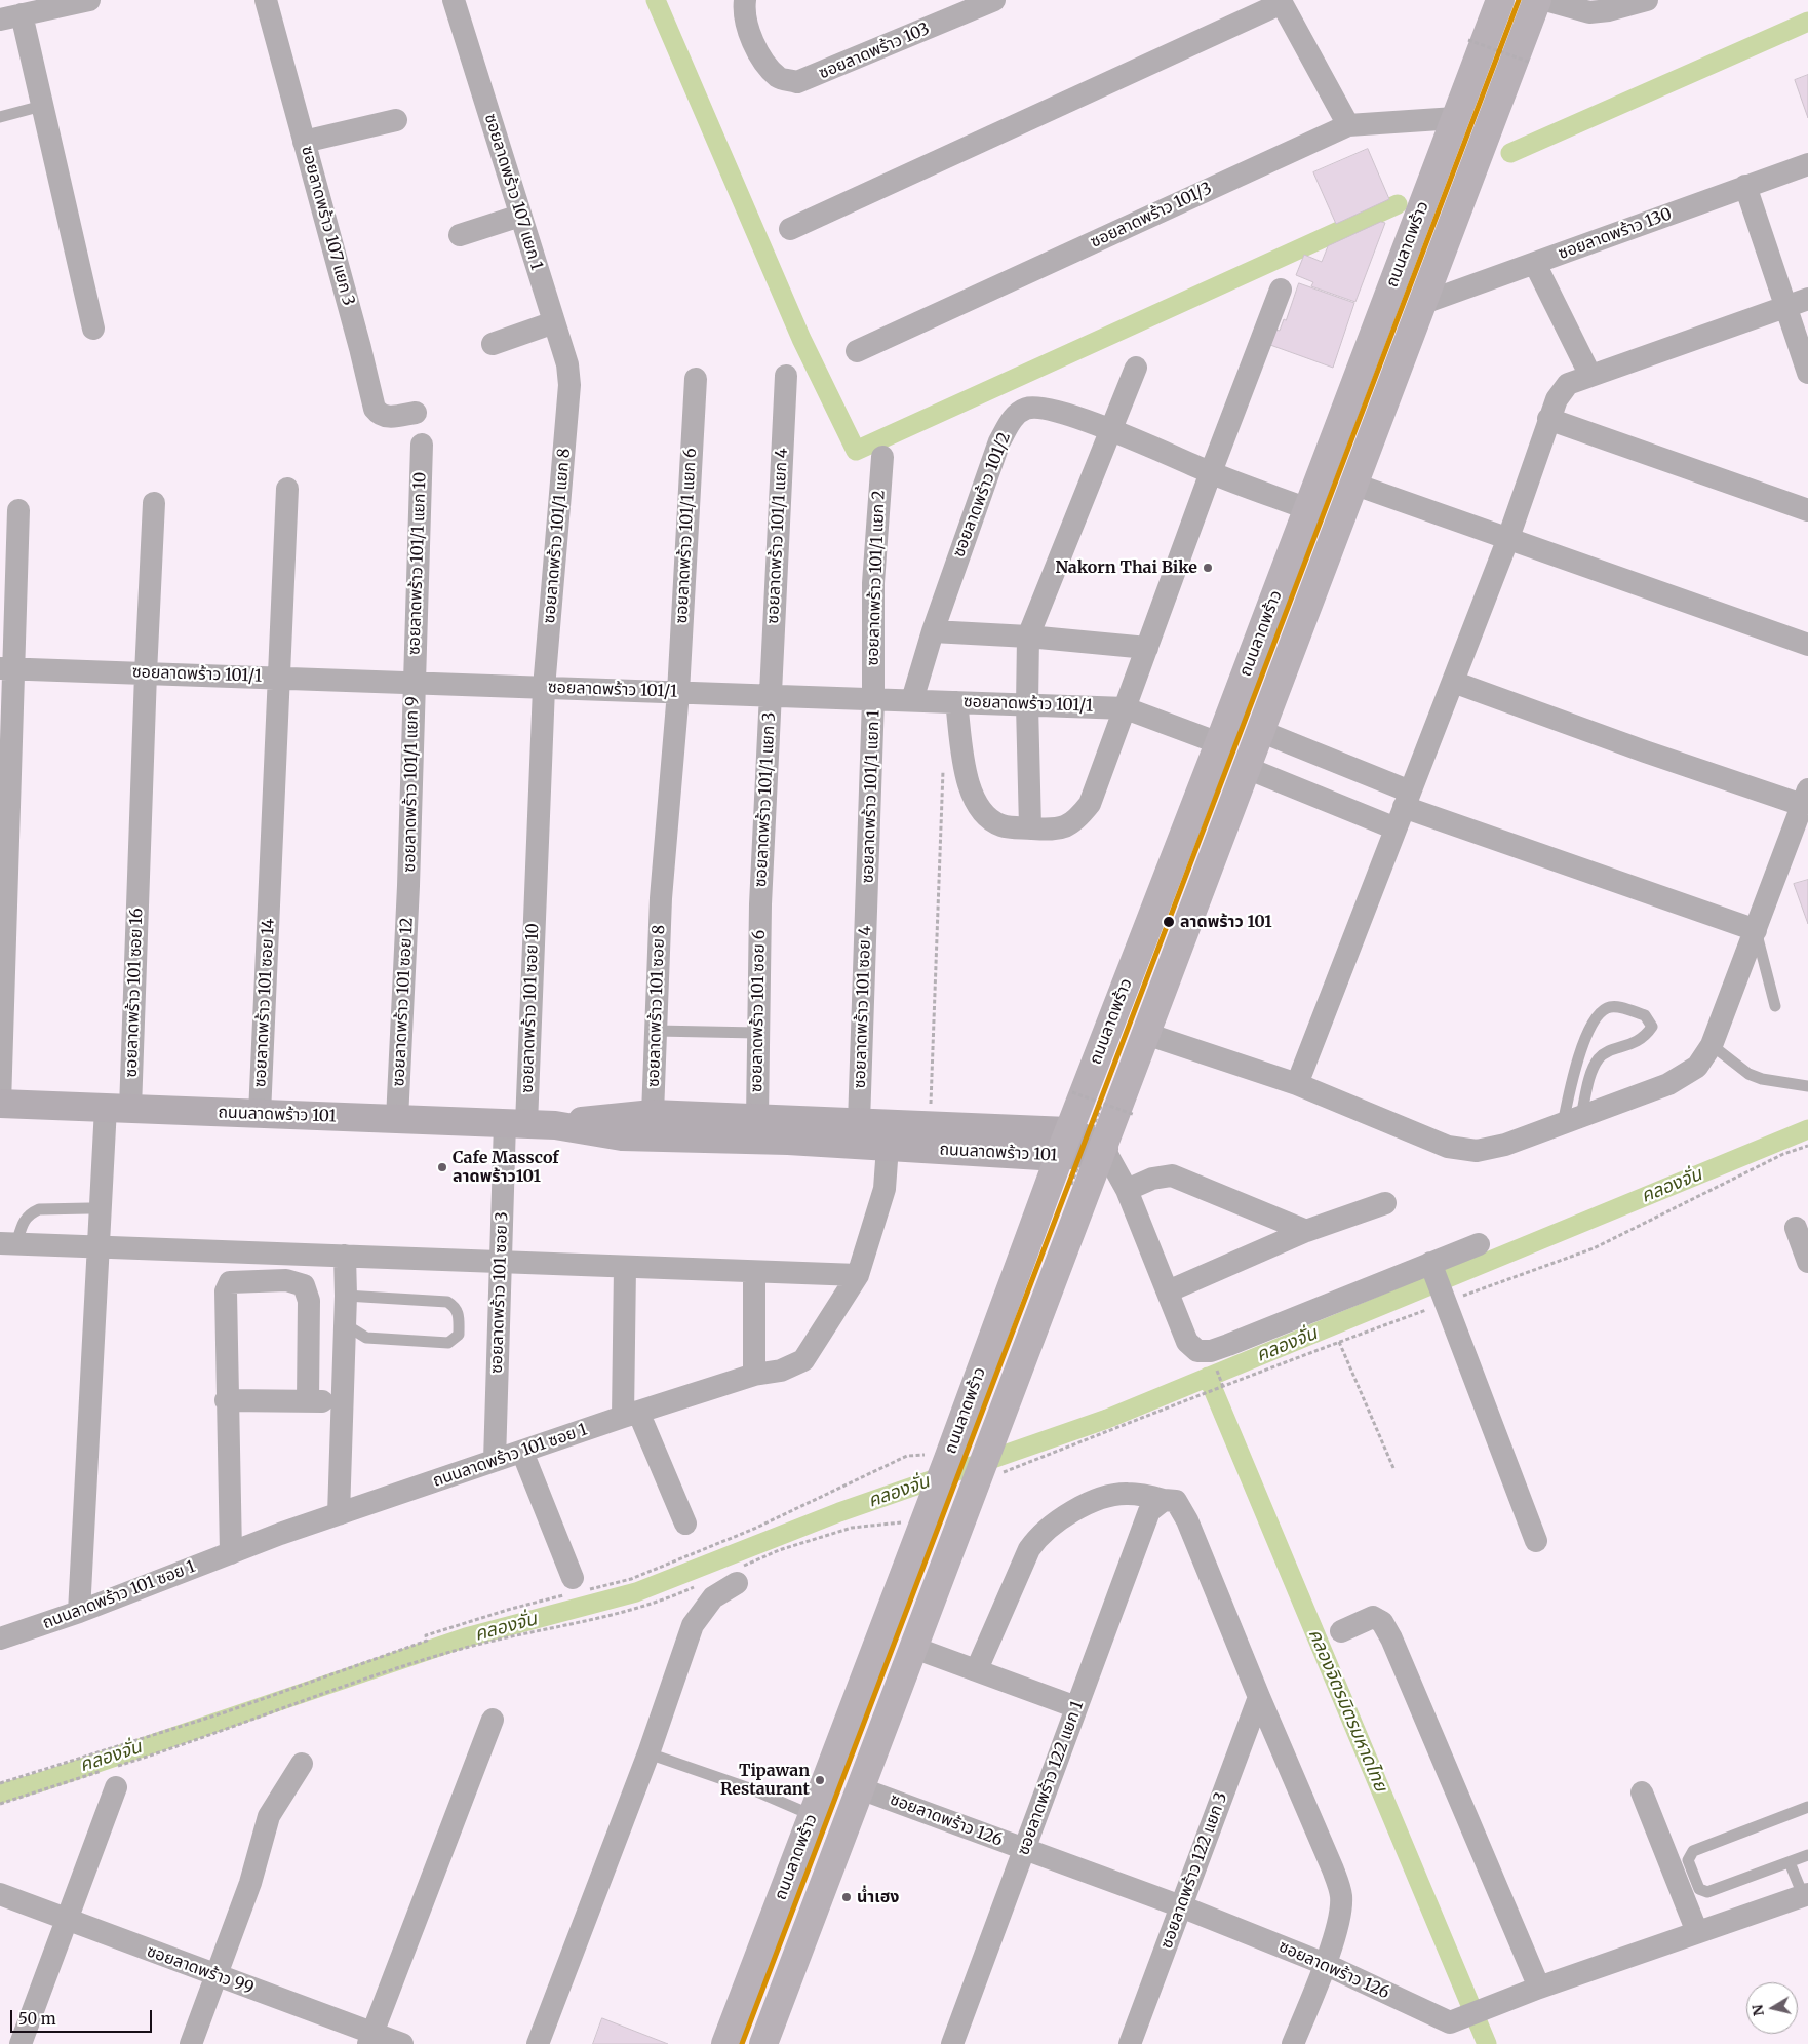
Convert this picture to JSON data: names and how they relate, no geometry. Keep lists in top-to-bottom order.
{
  "streets": {
    "main road": ["ถนนลาดพร้าว"],
    "street": [
      "ซอยลาดพร้าว 103",
      "ซอยลาดพร้าว 107 แยก 1",
      "ซอยลาดพร้าว 101/3",
      "ซอยลาดพร้าว 107 แยก 3",
      "ซอยลาดพร้าว 130",
      "ซอยลาดพร้าว 101/2",
      "ซอยลาดพร้าว 101/1 แยก 8",
      "ซอยลาดพร้าว 101/1 แยก 6",
      "ซอยลาดพร้าว 101/1 แยก 4",
      "ซอยลาดพร้าว 101/1 แยก 10",
      "ซอยลาดพร้าว 101/1 แยก 2",
      "ซอยลาดพร้าว 101/1",
      "ซอยลาดพร้าว 101/1 แยก 9",
      "ซอยลาดพร้าว 101/1 แยก 1",
      "ซอยลาดพร้าว 101/1 แยก 3",
      "ซอยลาดพร้าว 101 ซอย 16",
      "ซอยลาดพร้าว 101 ซอย 12",
      "ซอยลาดพร้าว 101 ซอย 14",
      "ซอยลาดพร้าว 101 ซอย 8",
      "ซอยลาดพร้าว 101 ซอย 4",
      "ซอยลาดพร้าว 101 ซอย 10",
      "ซอยลาดพร้าว 101 ซอย 6",
      "ถนนลาดพร้าว 101",
      "ซอยลาดพร้าว 101 ซอย 3",
      "ถนนลาดพร้าว 101 ซอย 1",
      "ซอยลาดพร้าว 122 แยก 1",
      "ซอยลาดพร้าว 126",
      "ซอยลาดพร้าว 122 แยก 3",
      "ซอยลาดพร้าว 99"
    ]
  },
  "crossings": [
    ["ซอยลาดพร้าว 107 แยก 1", "ซอยลาดพร้าว 101/1 แยก 8"],
    ["ซอยลาดพร้าว 101/3", "ถนนลาดพร้าว"],
    ["ซอยลาดพร้าว 130", "ถนนลาดพร้าว"],
    ["ถนนลาดพร้าว", "ซอยลาดพร้าว 101/2"],
    ["ถนนลาดพร้าว", "ซอยลาดพร้าว 101/1"],
    ["ถนนลาดพร้าว", "ถนนลาดพร้าว 101"],
    ["ถนนลาดพร้าว", "ซอยลาดพร้าว 126"],
    ["ซอยลาดพร้าว 101/2", "ซอยลาดพร้าว 101/1"],
    ["ซอยลาดพร้าว 101/1 แยก 8", "ซอยลาดพร้าว 101/1"],
    ["ซอยลาดพร้าว 101/1 แยก 8", "ซอยลาดพร้าว 101 ซอย 10"],
    ["ซอยลาดพร้าว 101/1 แยก 6", "ซอยลาดพร้าว 101/1"],
    ["ซอยลาดพร้าว 101/1 แยก 6", "ซอยลาดพร้าว 101 ซอย 8"],
    ["ซอยลาดพร้าว 101/1 แยก 4", "ซอยลาดพร้าว 101/1"],
    ["ซอยลาดพร้าว 101/1 แยก 4", "ซอยลาดพร้าว 101/1 แยก 3"],
    ["ซอยลาดพร้าว 101/1 แยก 10", "ซอยลาดพร้าว 101/1"],
    ["ซอยลาดพร้าว 101/1 แยก 10", "ซอยลาดพร้าว 101/1 แยก 9"],
    ["ซอยลาดพร้าว 101/1 แยก 2", "ซอยลาดพร้าว 101/1"],
    ["ซอยลาดพร้าว 101/1 แยก 2", "ซอยลาดพร้าว 101/1 แยก 1"],
    ["ซอยลาดพร้าว 101/1", "ซอยลาดพร้าว 101/1 แยก 9"],
    ["ซอยลาดพร้าว 101/1", "ซอยลาดพร้าว 101/1 แยก 1"],
    ["ซอยลาดพร้าว 101/1", "ซอยลาดพร้าว 101/1 แยก 3"],
    ["ซอยลาดพร้าว 101/1", "ซอยลาดพร้าว 101 ซอย 16"],
    ["ซอยลาดพร้าว 101/1", "ซอยลาดพร้าว 101 ซอย 14"],
    ["ซอยลาดพร้าว 101/1 แยก 9", "ซอยลาดพร้าว 101 ซอย 12"],
    ["ซอยลาดพร้าว 101/1 แยก 1", "ซอยลาดพร้าว 101 ซอย 4"],
    ["ซอยลาดพร้าว 101/1 แยก 3", "ซอยลาดพร้าว 101 ซอย 6"],
    ["ซอยลาดพร้าว 101 ซอย 16", "ถนนลาดพร้าว 101"],
    ["ซอยลาดพร้าว 101 ซอย 16", "ถนนลาดพร้าว 101 ซอย 1"],
    ["ซอยลาดพร้าว 101 ซอย 12", "ถนนลาดพร้าว 101"],
    ["ซอยลาดพร้าว 101 ซอย 14", "ถนนลาดพร้าว 101"],
    ["ซอยลาดพร้าว 101 ซอย 8", "ถนนลาดพร้าว 101"],
    ["ซอยลาดพร้าว 101 ซอย 4", "ถนนลาดพร้าว 101"],
    ["ซอยลาดพร้าว 101 ซอย 10", "ถนนลาดพร้าว 101"],
    ["ซอยลาดพร้าว 101 ซอย 10", "ซอยลาดพร้าว 101 ซอย 3"],
    ["ซอยลาดพร้าว 101 ซอย 6", "ถนนลาดพร้าว 101"],
    ["ถนนลาดพร้าว 101", "ซอยลาดพร้าว 101 ซอย 3"],
    ["ถนนลาดพร้าว 101", "ถนนลาดพร้าว 101 ซอย 1"],
    ["ซอยลาดพร้าว 101 ซอย 3", "ถนนลาดพร้าว 101 ซอย 1"],
    ["ซอยลาดพร้าว 122 แยก 1", "ซอยลาดพร้าว 126"],
    ["ซอยลาดพร้าว 126", "ซอยลาดพร้าว 122 แยก 3"]
  ],
  "water": ["คลองจั่น", "คลองจิตรมิตรมหาดไทย"],
  "places": [
    "Nakorn Thai Bike",
    "ลาดพร้าว 101",
    "Cafe Masscof ลาดพร้าว101",
    "Tipawan Restaurant",
    "น่ำเฮง"
  ],
  "scale_bar": "50 m",
  "north": "left"
}
